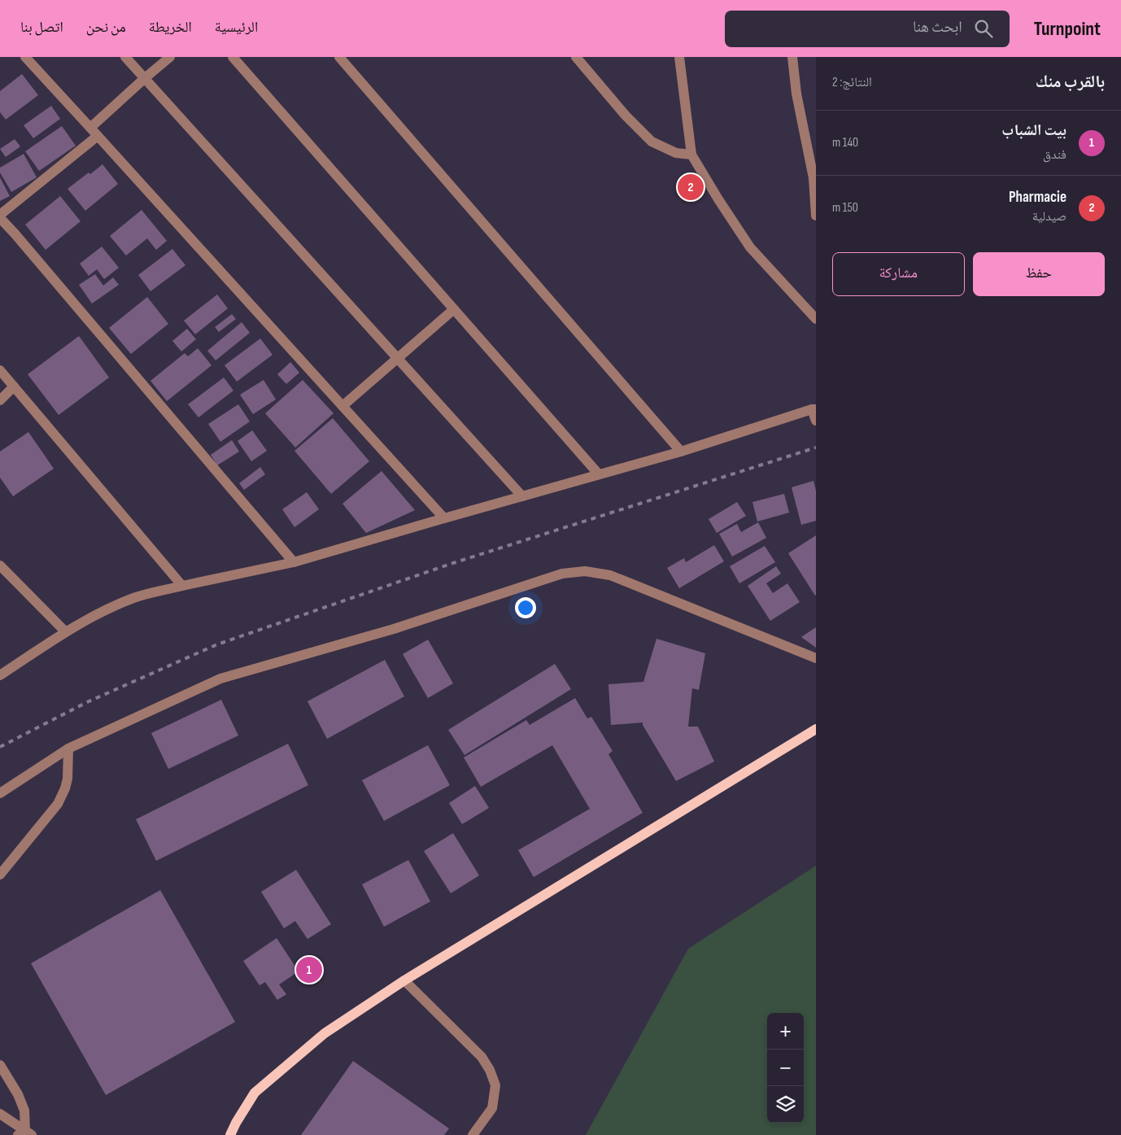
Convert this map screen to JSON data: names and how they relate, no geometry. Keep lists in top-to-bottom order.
{
  "page": {
    "header": "Turnpoint",
    "search": "ابحث هنا",
    "nav": [
      "الرئيسية",
      "الخريطة",
      "من نحن",
      "اتصل بنا"
    ],
    "heading": ["بالقرب منك", "النتائج: 2"],
    "list": [
      {
        "mark": "1",
        "name": "بيت الشباب",
        "note": "فندق",
        "value": "140 m"
      },
      {
        "mark": "2",
        "name": "Pharmacie",
        "note": "صيدلية",
        "value": "150 m"
      }
    ],
    "pins": ["2", "1"],
    "buttons": ["حفظ", "مشاركة"],
    "map_buttons": ["+", "−"]
  }
}
